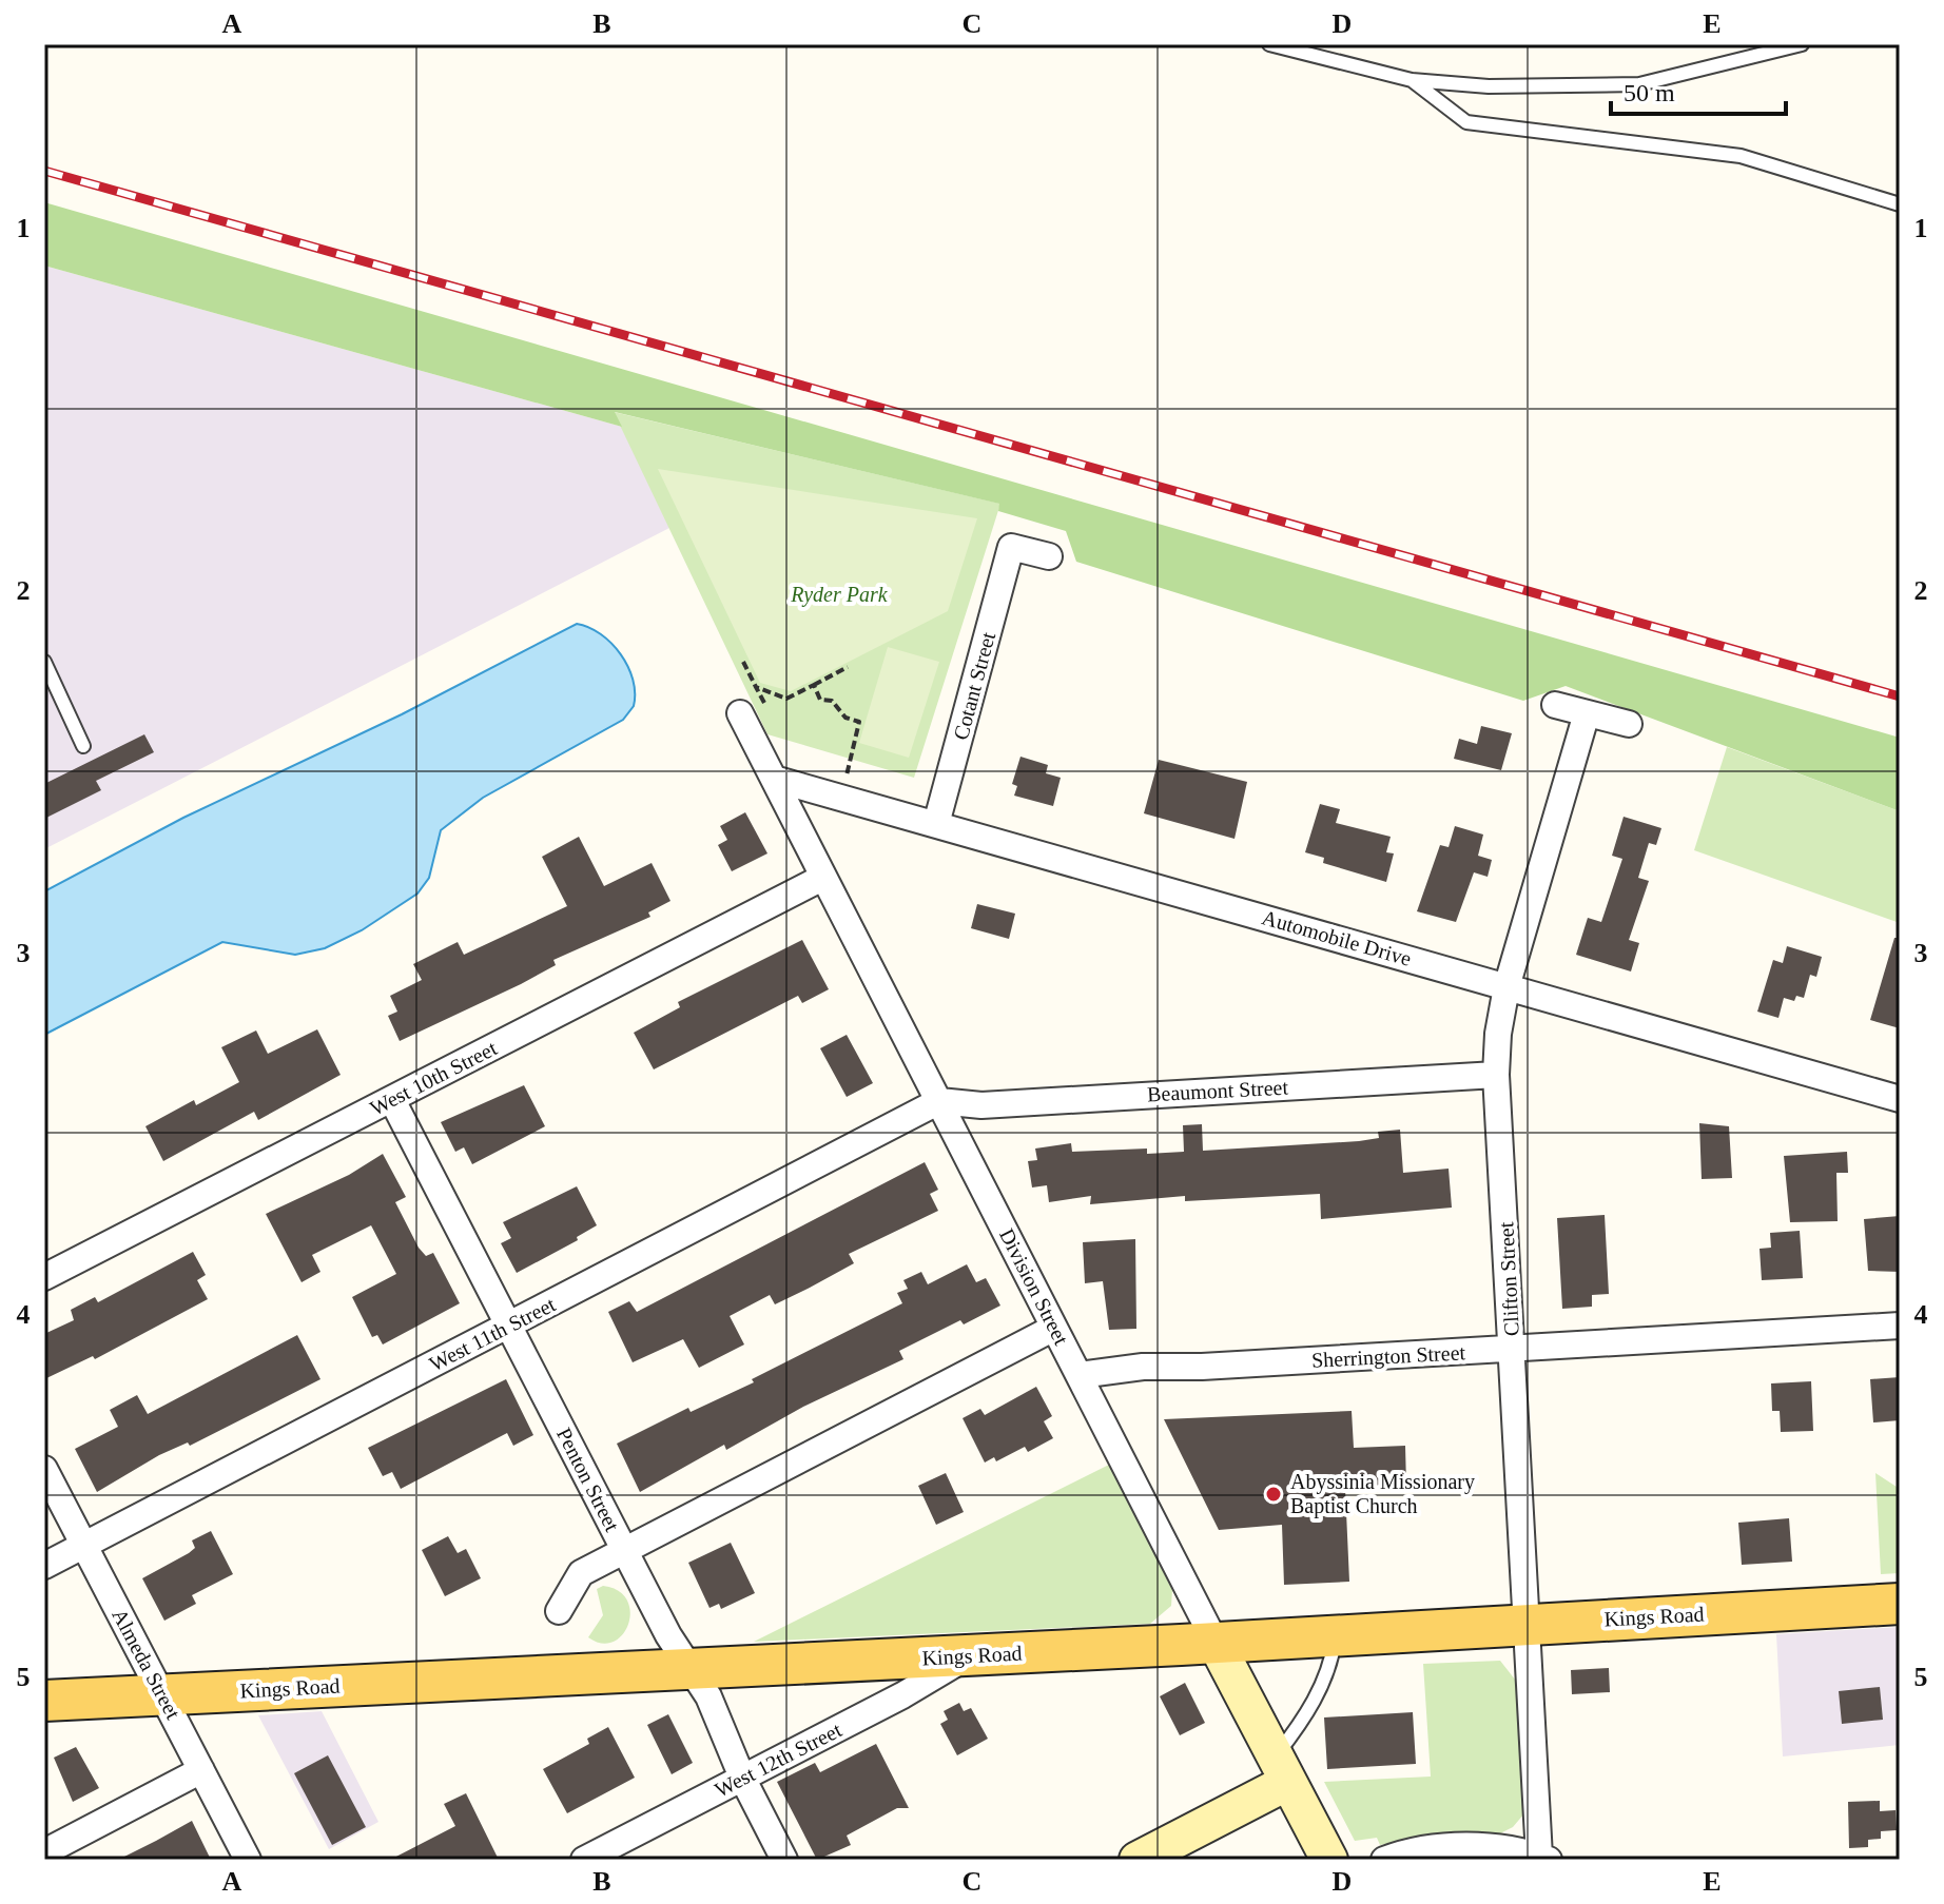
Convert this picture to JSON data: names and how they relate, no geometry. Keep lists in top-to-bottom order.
{
  "streets": {
    "main road": ["Kings Road"],
    "street": [
      "Cotant Street",
      "Automobile Drive",
      "West 10th Street",
      "Beaumont Street",
      "Clifton Street",
      "Division Street",
      "West 11th Street",
      "Sherrington Street",
      "Penton Street",
      "Almeda Street",
      "West 12th Street"
    ]
  },
  "crossings": [
    ["Cotant Street", "Automobile Drive"],
    ["Automobile Drive", "Clifton Street"],
    ["Automobile Drive", "Division Street"],
    ["West 10th Street", "Division Street"],
    ["West 10th Street", "Penton Street"],
    ["Beaumont Street", "Clifton Street"],
    ["Beaumont Street", "Division Street"],
    ["Beaumont Street", "West 11th Street"],
    ["Clifton Street", "Sherrington Street"],
    ["Clifton Street", "Kings Road"],
    ["Division Street", "West 11th Street"],
    ["Division Street", "Sherrington Street"],
    ["Division Street", "Kings Road"],
    ["West 11th Street", "Penton Street"],
    ["West 11th Street", "Almeda Street"],
    ["Penton Street", "Kings Road"],
    ["Penton Street", "West 12th Street"],
    ["Kings Road", "Almeda Street"],
    ["Kings Road", "West 12th Street"]
  ],
  "parks": ["Ryder Park"],
  "places": ["Abyssinia Missionary Baptist Church"],
  "scale_bar": "50 m",
  "grid": {
    "columns": [
      "A",
      "B",
      "C",
      "D",
      "E"
    ],
    "rows": [
      "1",
      "2",
      "3",
      "4",
      "5"
    ]
  }
}
